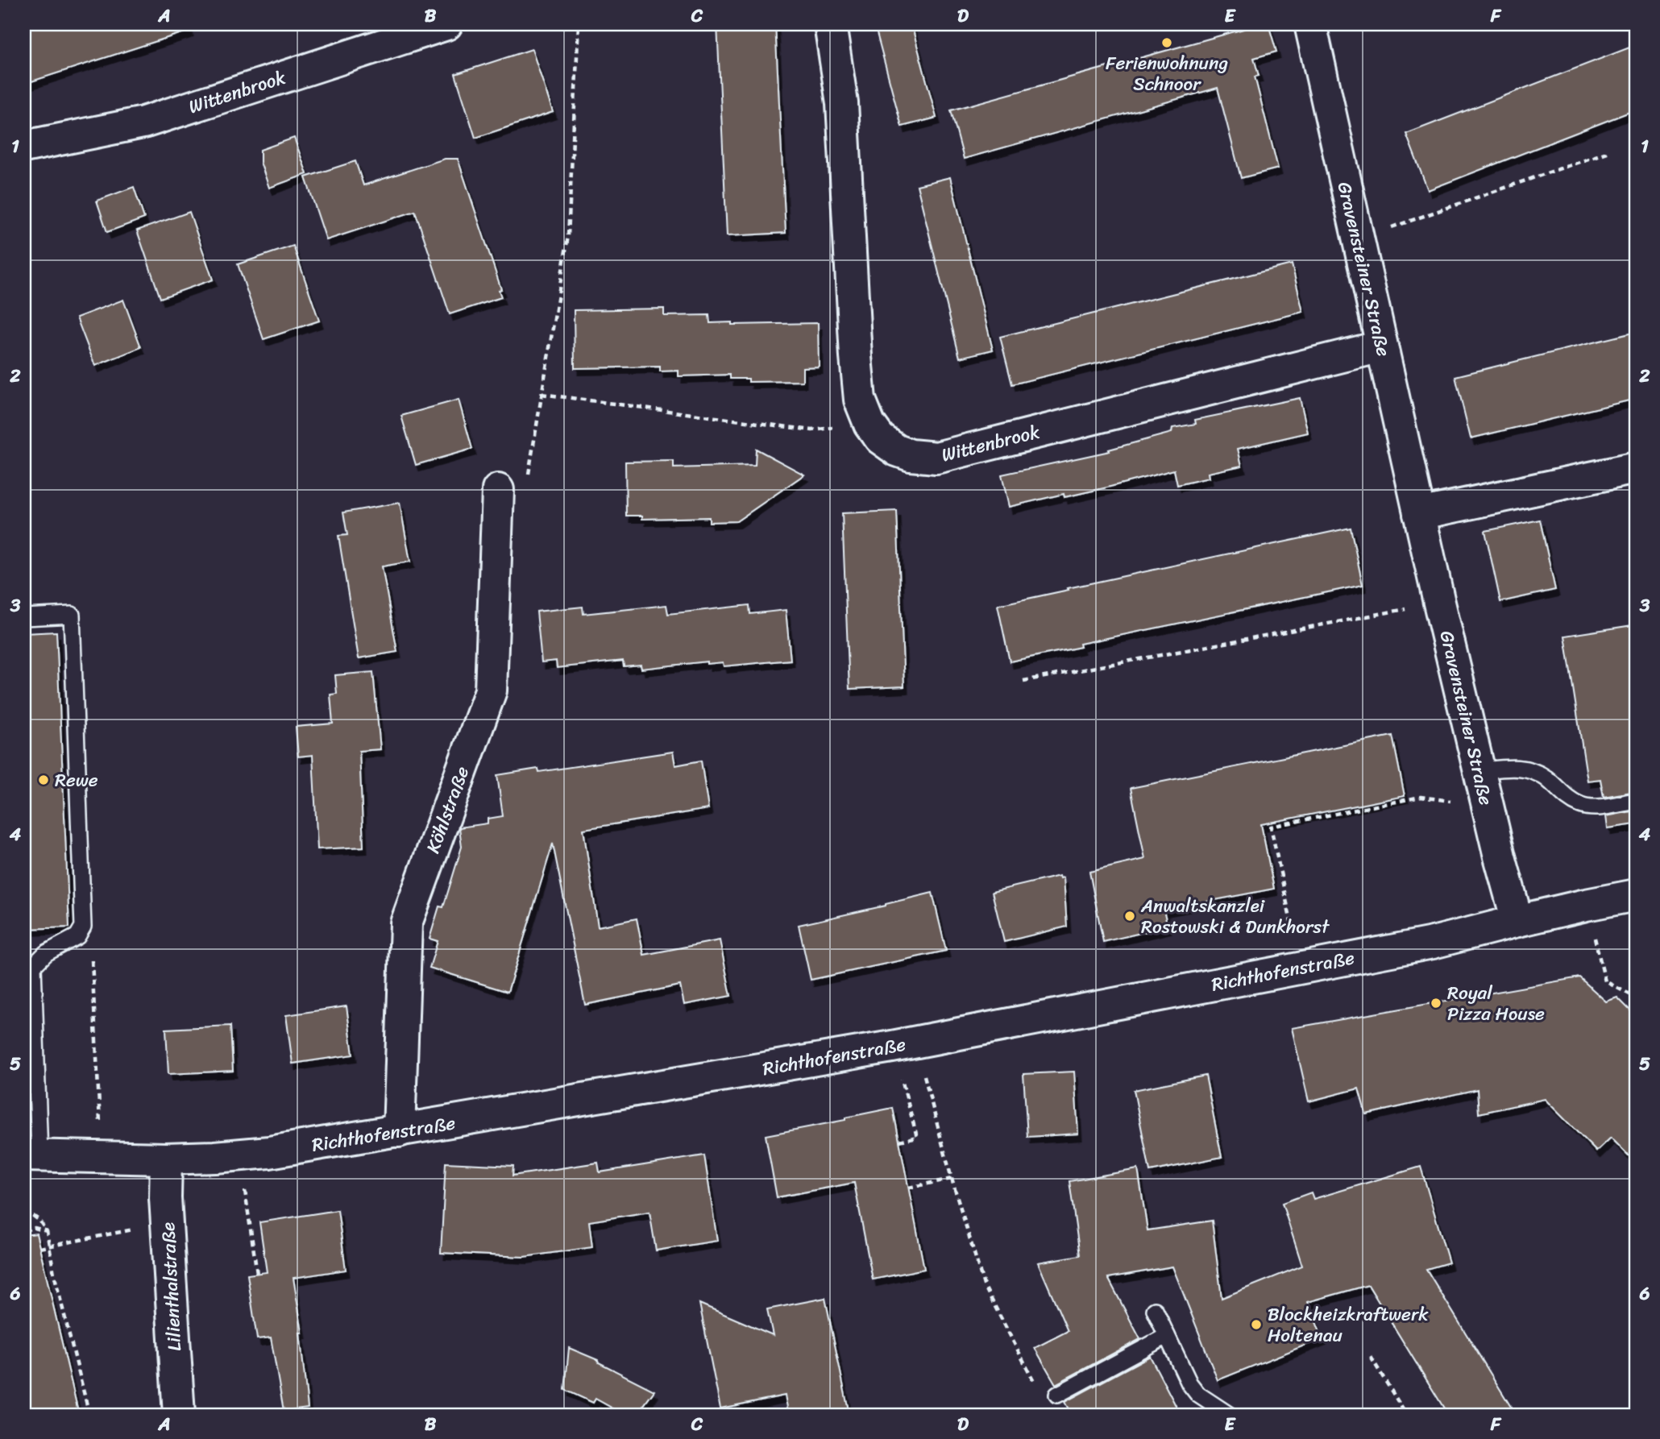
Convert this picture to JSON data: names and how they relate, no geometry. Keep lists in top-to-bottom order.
{
  "streets": {
    "street": [
      "Wittenbrook",
      "Gravensteiner Straße",
      "Köhlstraße",
      "Richthofenstraße",
      "Lilienthalstraße"
    ]
  },
  "crossings": [
    ["Wittenbrook", "Gravensteiner Straße"],
    ["Gravensteiner Straße", "Richthofenstraße"],
    ["Köhlstraße", "Richthofenstraße"],
    ["Richthofenstraße", "Lilienthalstraße"]
  ],
  "places": [
    "Ferienwohnung Schnoor",
    "Rewe",
    "Anwaltskanzlei Rostowski & Dunkhorst",
    "Royal Pizza House",
    "Blockheizkraftwerk Holtenau"
  ],
  "grid": {
    "columns": [
      "A",
      "B",
      "C",
      "D",
      "E",
      "F"
    ],
    "rows": [
      "1",
      "2",
      "3",
      "4",
      "5",
      "6"
    ]
  }
}
